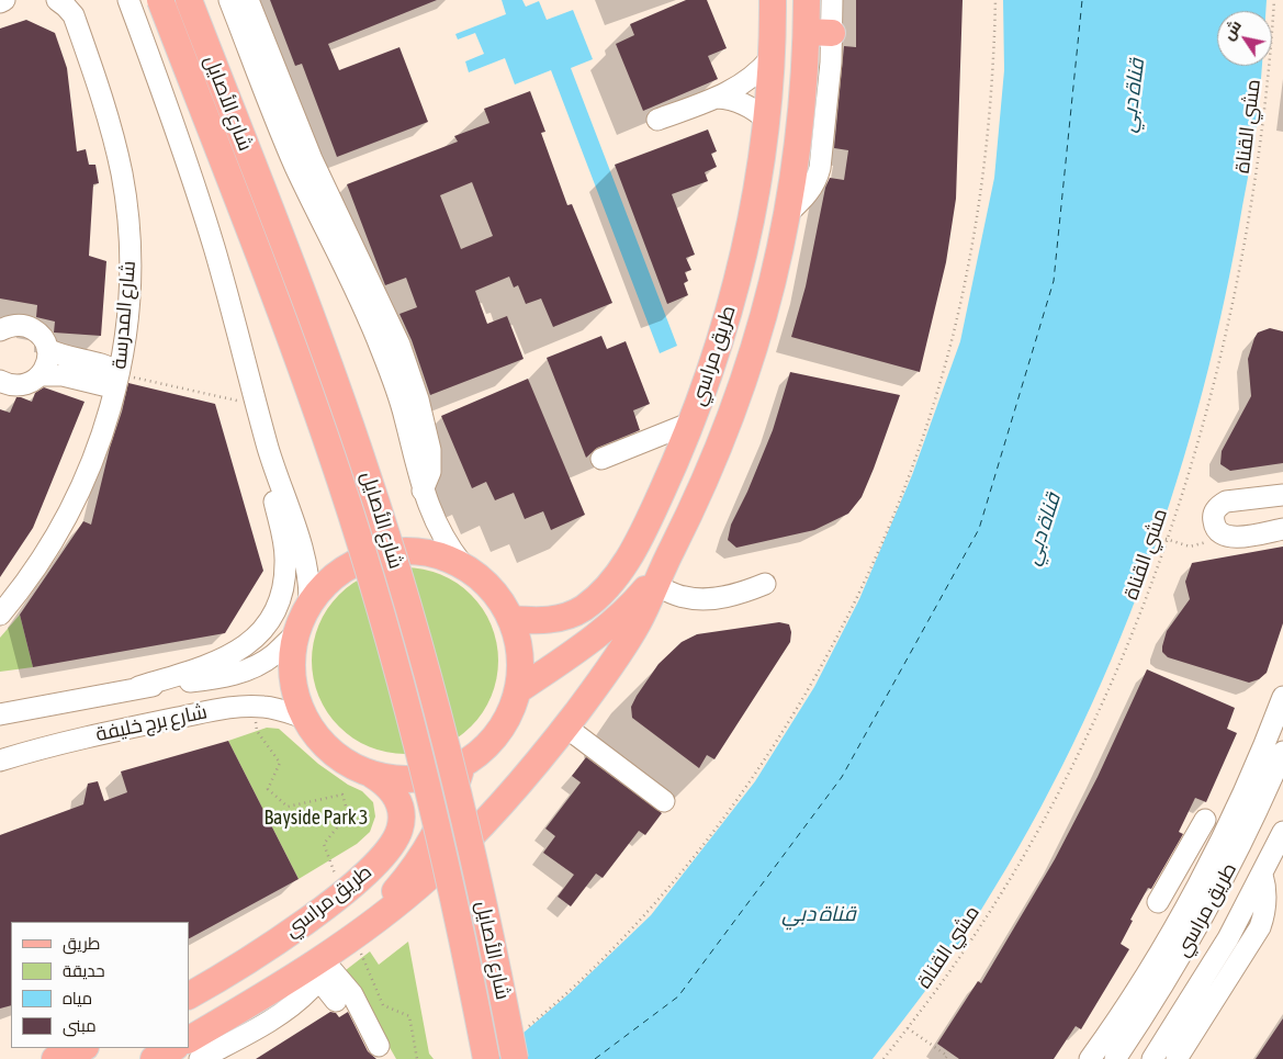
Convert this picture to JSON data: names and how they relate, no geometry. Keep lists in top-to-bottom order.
{
  "streets": {
    "main road": ["شارع الأصايل", "طريق مراسي"],
    "street": ["شارع المدرسة", "شارع برج خليفة"],
    "path": ["مشي القناة"]
  },
  "water": ["قناة دبي"],
  "parks": ["Bayside Park 3"],
  "legend": [
    "طريق",
    "حديقة",
    "مياه",
    "مبنى"
  ],
  "north": "top left"
}
